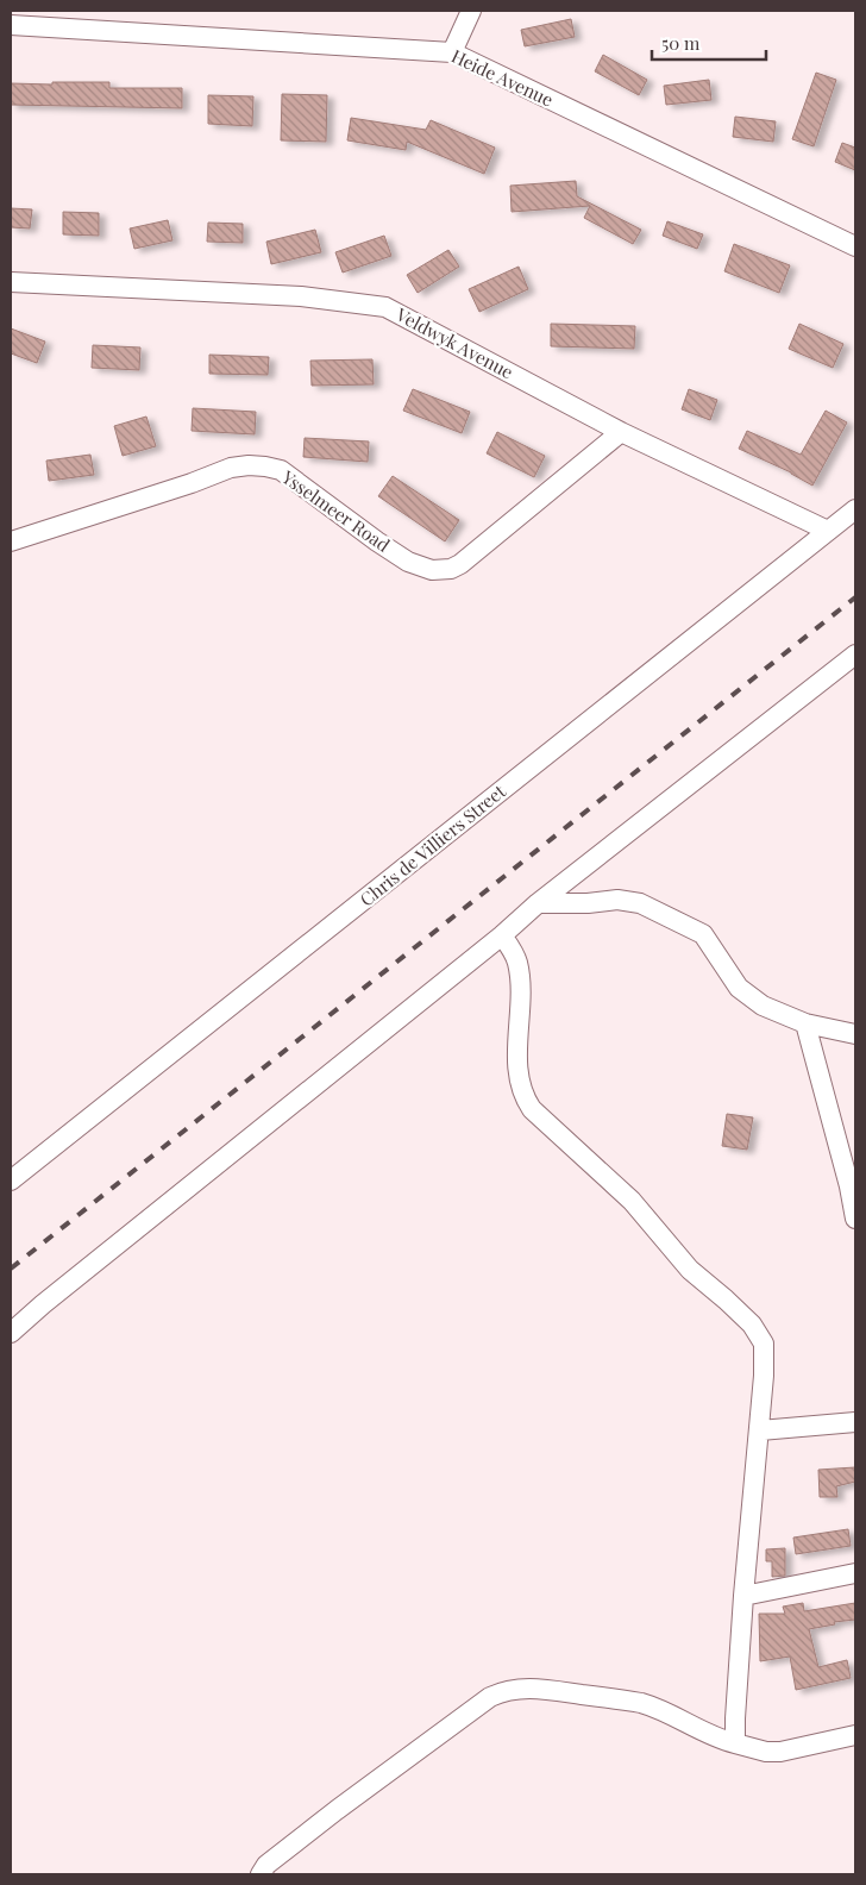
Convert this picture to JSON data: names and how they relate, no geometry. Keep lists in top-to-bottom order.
{
  "streets": {
    "street": [
      "Heide Avenue",
      "Veldwyk Avenue",
      "Ysselmeer Road",
      "Chris de Villiers Street"
    ]
  },
  "crossings": [
    ["Veldwyk Avenue", "Ysselmeer Road"],
    ["Veldwyk Avenue", "Chris de Villiers Street"]
  ],
  "scale_bar": "50 m"
}
